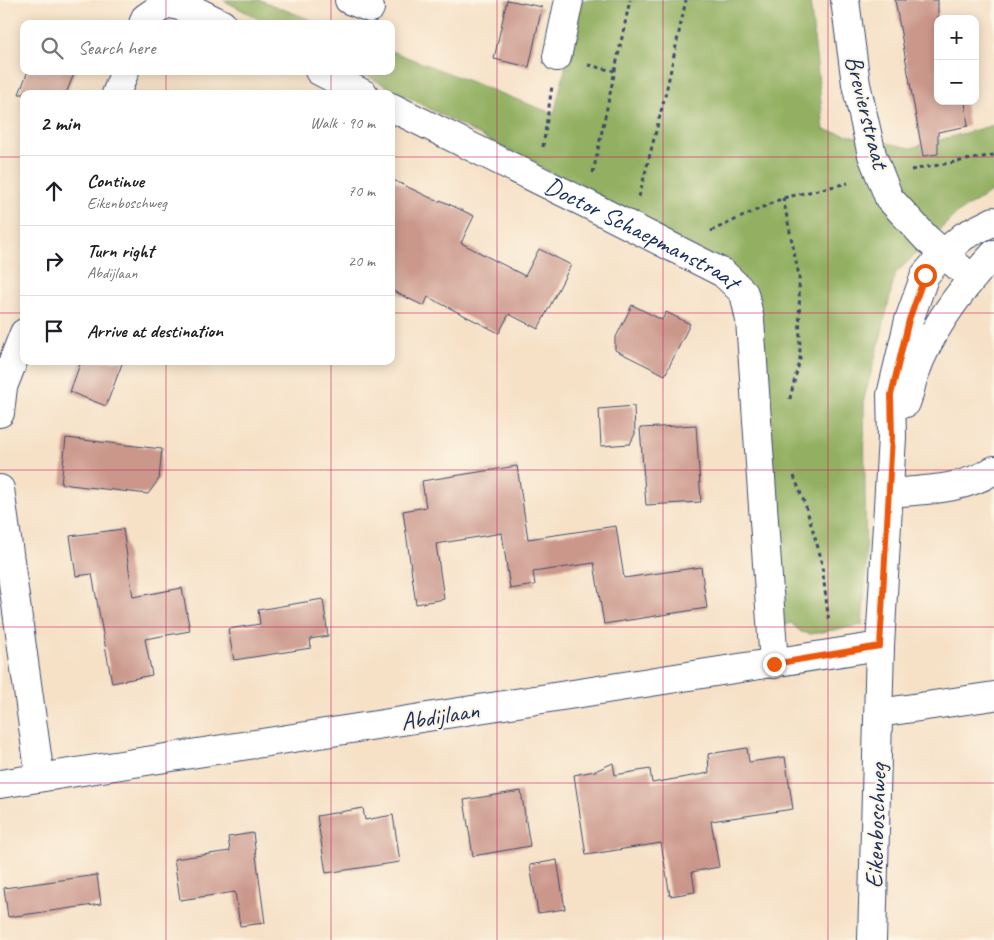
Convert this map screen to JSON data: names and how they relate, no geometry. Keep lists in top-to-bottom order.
{
  "streets": {
    "street": [
      "Brevierstraat",
      "Doctor Schaepmanstraat",
      "Abdijlaan",
      "Eikenboschweg"
    ]
  },
  "crossings": [
    ["Brevierstraat", "Eikenboschweg"],
    ["Doctor Schaepmanstraat", "Abdijlaan"],
    ["Abdijlaan", "Eikenboschweg"]
  ],
  "page": {
    "map_buttons": ["+", "−"],
    "search": "Search here",
    "heading": ["2 min", "Walk · 90 m"],
    "list": [
      ["Continue", "Eikenboschweg", "70 m"],
      ["Turn right", "Abdijlaan", "20 m"],
      "Arrive at destination"
    ]
  }
}
